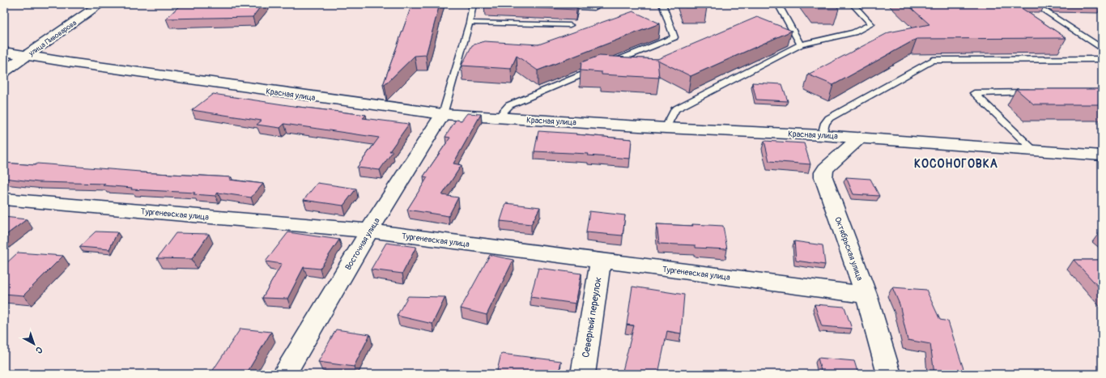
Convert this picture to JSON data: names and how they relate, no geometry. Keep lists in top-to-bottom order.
{
  "streets": {
    "street": [
      "улица Пивоварова",
      "Красная улица",
      "Тургеневская улица",
      "Восточная улица",
      "Октябрьская улица",
      "Северный переулок"
    ]
  },
  "crossings": [
    ["улица Пивоварова", "Красная улица"],
    ["Красная улица", "Восточная улица"],
    ["Красная улица", "Октябрьская улица"],
    ["Тургеневская улица", "Восточная улица"],
    ["Тургеневская улица", "Октябрьская улица"],
    ["Тургеневская улица", "Северный переулок"]
  ],
  "districts": ["КОСОНОГОВКА"],
  "north": "bottom right"
}
